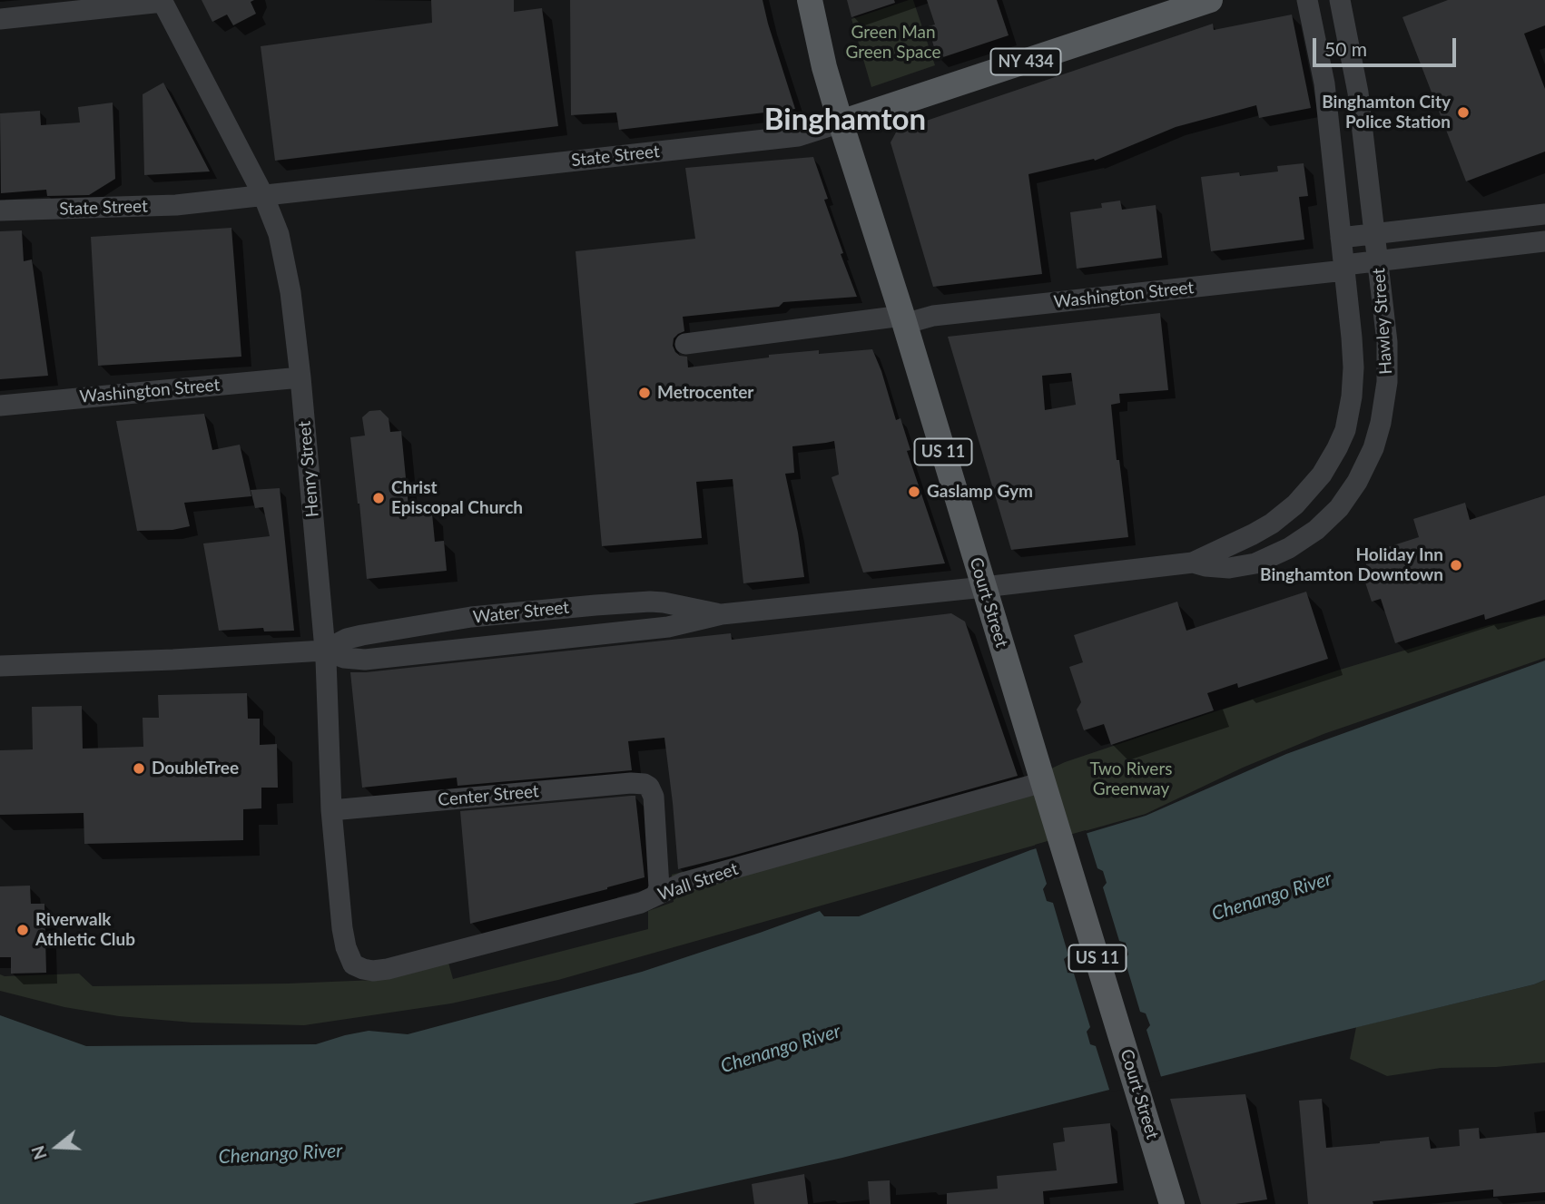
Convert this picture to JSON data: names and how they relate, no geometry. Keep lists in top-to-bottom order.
{
  "streets": {
    "main road": [
      "NY 434",
      "State Street",
      "US 11",
      "Court Street"
    ],
    "street": [
      "Washington Street",
      "Hawley Street",
      "Henry Street",
      "Water Street",
      "Center Street",
      "Wall Street"
    ]
  },
  "crossings": [
    ["State Street", "Henry Street"],
    ["State Street", "Court Street"],
    ["Washington Street", "Hawley Street"],
    ["Washington Street", "Henry Street"],
    ["Washington Street", "Court Street"],
    ["Hawley Street", "Court Street"],
    ["Hawley Street", "Water Street"],
    ["Henry Street", "Water Street"],
    ["Henry Street", "Center Street"],
    ["Henry Street", "Wall Street"],
    ["Court Street", "Water Street"],
    ["Court Street", "Wall Street"],
    ["Center Street", "Wall Street"]
  ],
  "districts": ["Binghamton"],
  "water": ["Chenango River"],
  "parks": ["Green Man Green Space", "Two Rivers Greenway"],
  "places": [
    "Binghamton City Police Station",
    "Metrocenter",
    "Gaslamp Gym",
    "Christ Episcopal Church",
    "Holiday Inn Binghamton Downtown",
    "DoubleTree",
    "Riverwalk Athletic Club"
  ],
  "scale_bar": "50 m",
  "north": "left"
}
